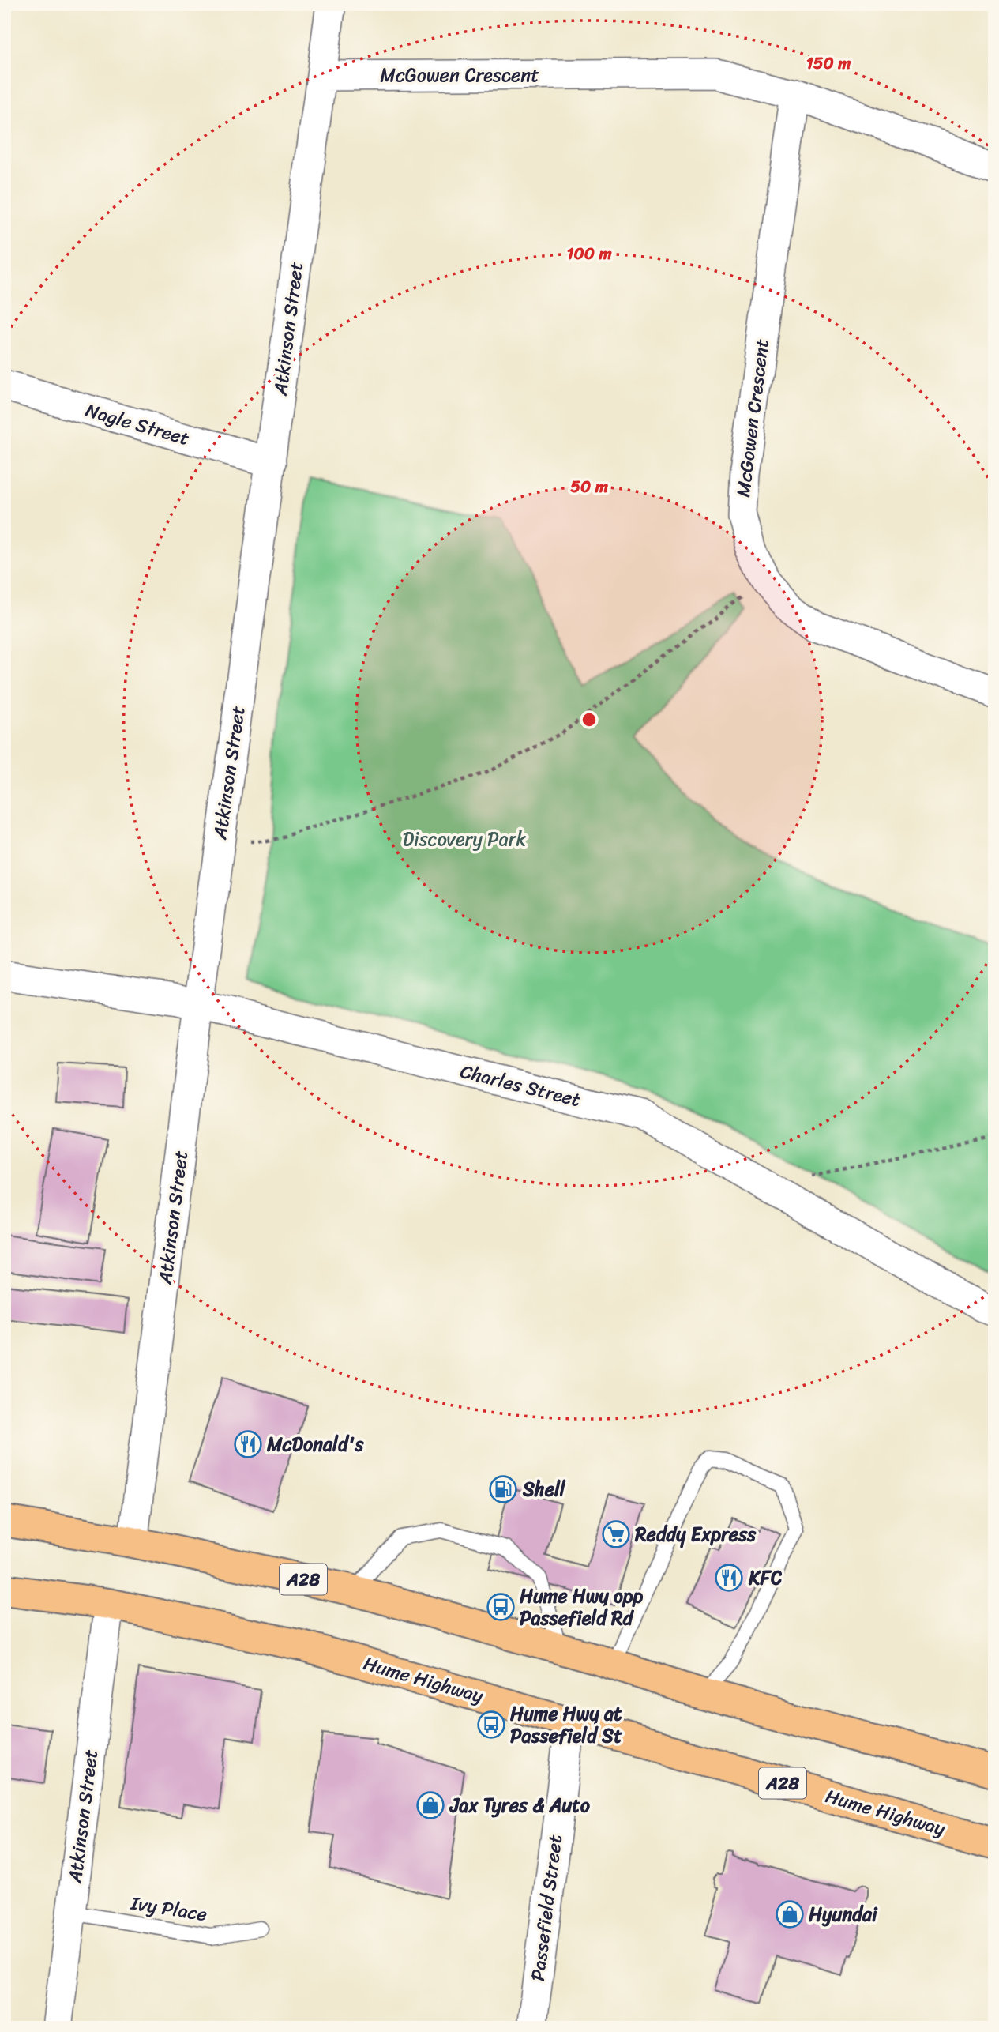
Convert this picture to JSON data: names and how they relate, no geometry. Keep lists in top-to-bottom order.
{
  "streets": {
    "highway": ["A28", "Hume Highway"],
    "street": [
      "McGowen Crescent",
      "Atkinson Street",
      "Nagle Street",
      "Charles Street",
      "Passefield Street"
    ],
    "lane": ["Ivy Place"]
  },
  "crossings": [
    ["McGowen Crescent", "Atkinson Street"],
    ["Atkinson Street", "Nagle Street"],
    ["Atkinson Street", "Charles Street"],
    ["Atkinson Street", "A28"],
    ["Atkinson Street", "Hume Highway"],
    ["Atkinson Street", "Ivy Place"],
    ["Hume Highway", "Passefield Street"]
  ],
  "parks": ["Discovery Park"],
  "places": {
    "restaurant": ["McDonald's", "KFC"],
    "fuel station": ["Shell"],
    "supermarket": ["Reddy Express"],
    "bus stop": ["Hume Hwy opp Passefield Rd", "Hume Hwy at Passefield St"],
    "shop": ["Jax Tyres & Auto", "Hyundai"]
  },
  "rings": ["150 m", "100 m", "50 m"]
}
